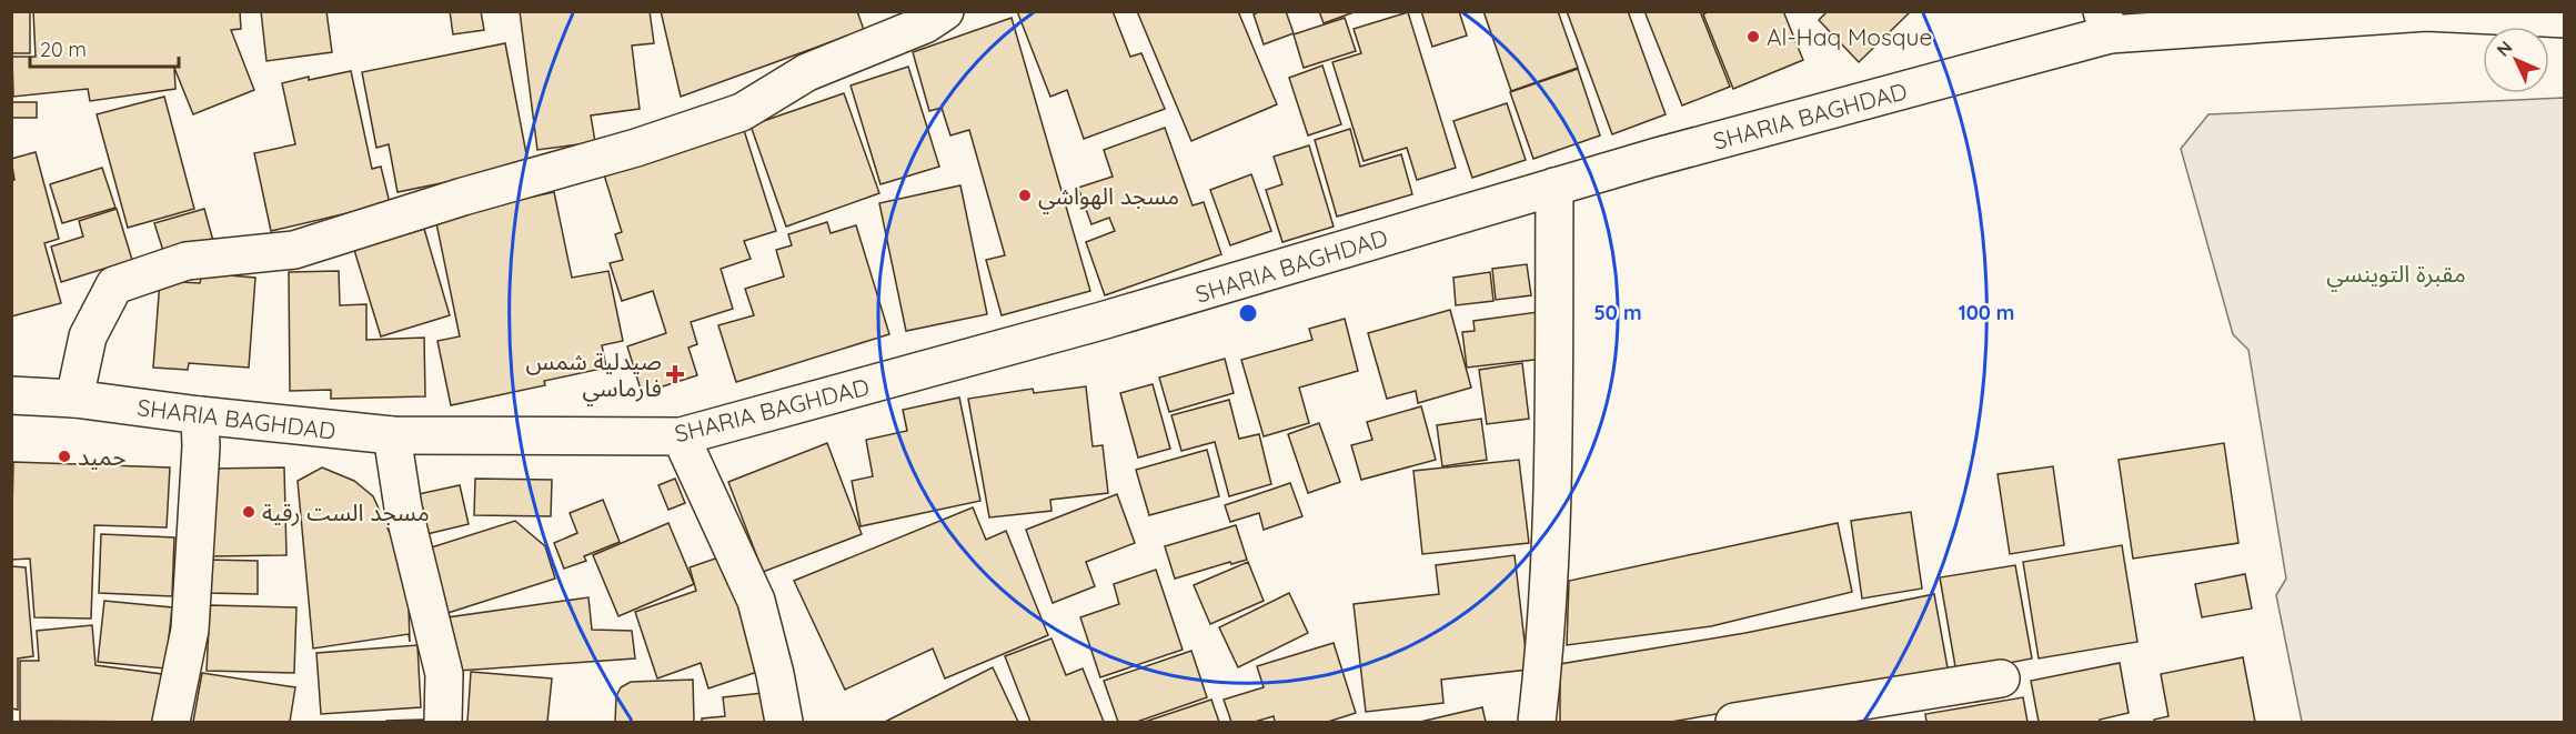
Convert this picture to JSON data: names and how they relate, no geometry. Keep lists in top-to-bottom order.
{
  "streets": {
    "street": ["SHARIA BAGHDAD"]
  },
  "parks": ["مقبرة التوينسي"],
  "places": {
    "other": [
      "Al-Haq Mosque",
      "مسجد الهواشي",
      "حميد",
      "مسجد الست رقية"
    ],
    "health": ["صيدلية شمس فارماسي"]
  },
  "scale_bar": "20 m",
  "north": "top left",
  "rings": ["50 m", "100 m"]
}
